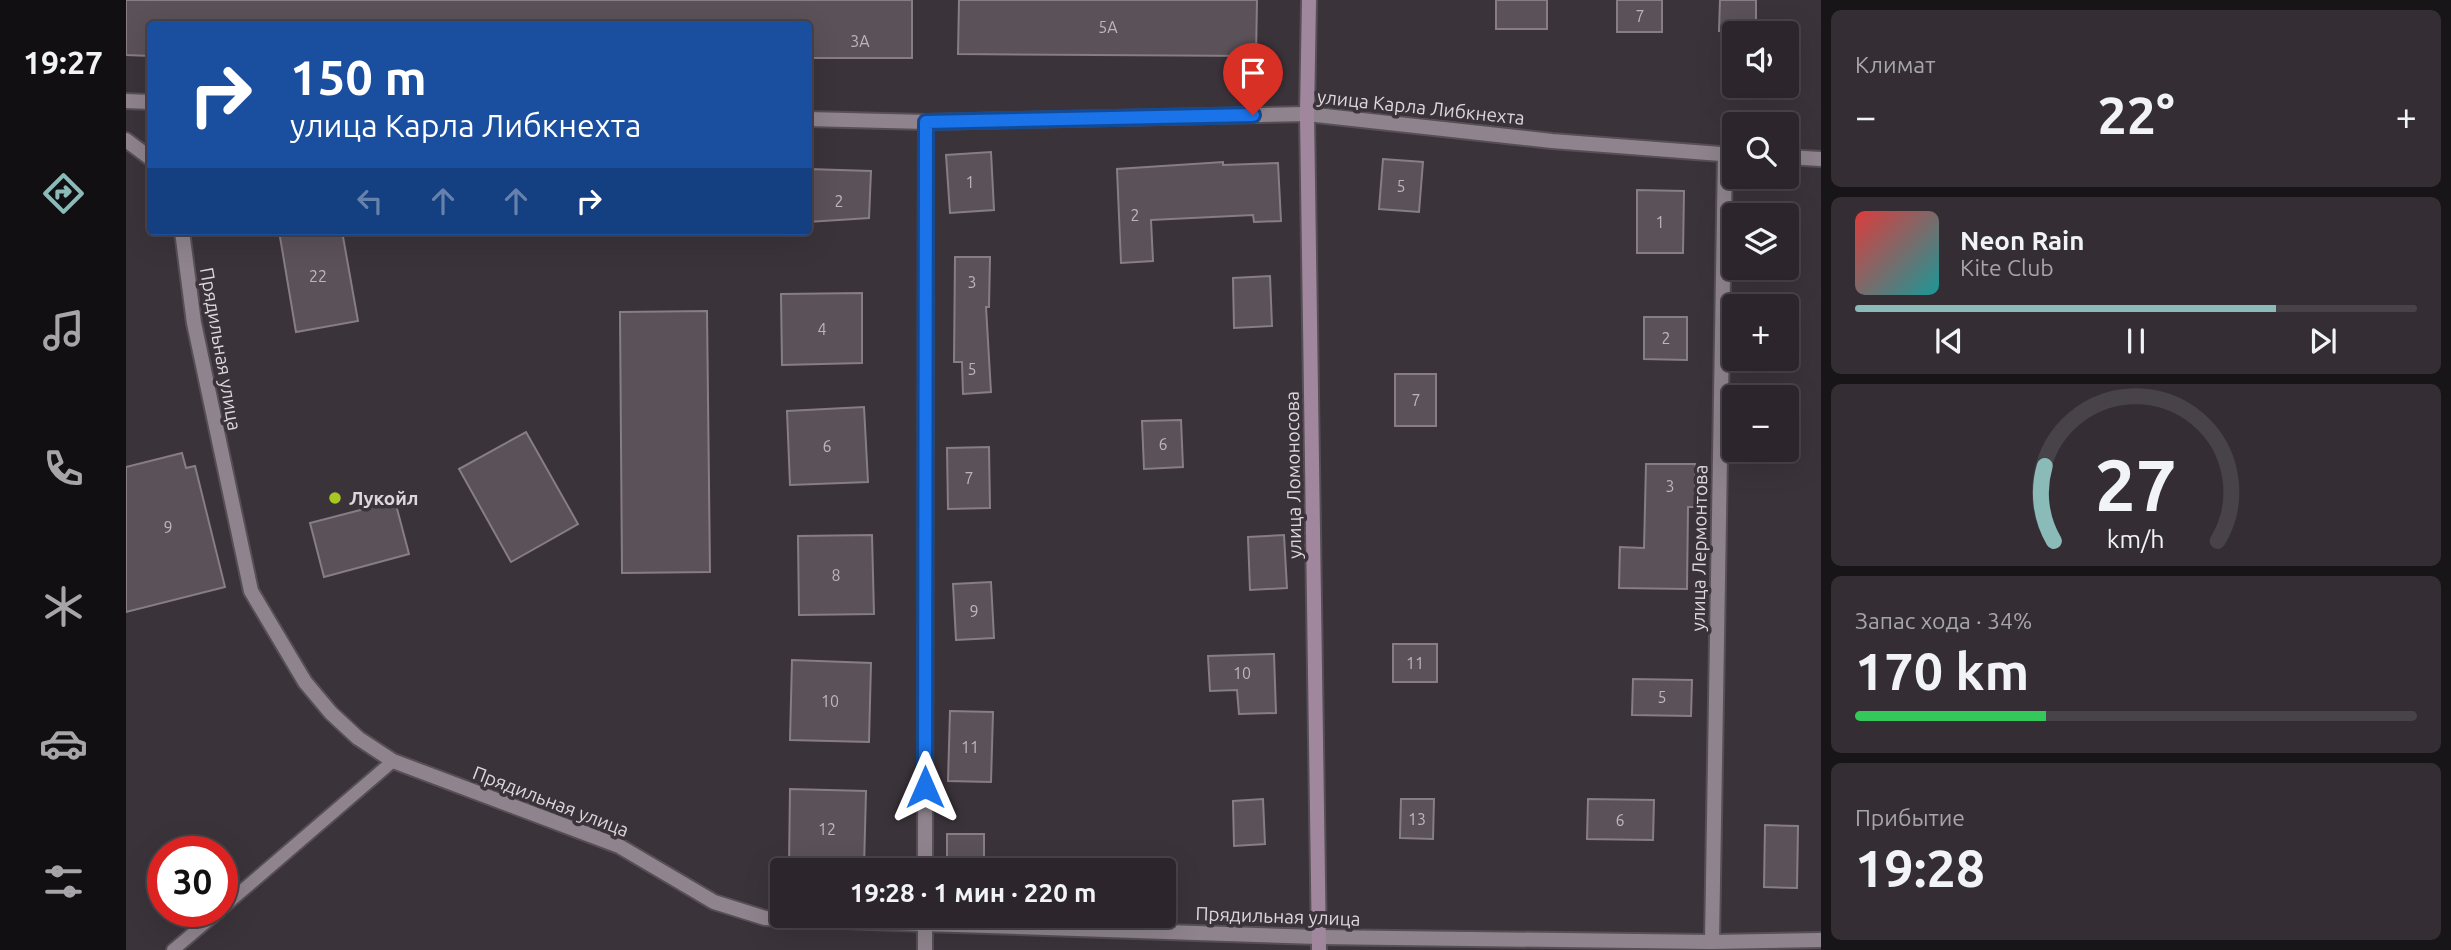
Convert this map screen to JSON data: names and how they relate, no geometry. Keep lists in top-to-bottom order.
{
  "streets": {
    "main road": ["улица Ломоносова"],
    "street": ["улица Карла Либкнехта", "Прядильная улица", "улица Лермонтова"]
  },
  "crossings": [
    ["улица Карла Либкнехта", "улица Ломоносова"],
    ["Прядильная улица", "улица Ломоносова"],
    ["Прядильная улица", "улица Лермонтова"]
  ],
  "places": ["Лукойл"],
  "house_numbers": [
    "7",
    "5А",
    "3А",
    "1",
    "5",
    "2",
    "2",
    "1",
    "22",
    "3",
    "4",
    "2",
    "5",
    "7",
    "6",
    "6",
    "7",
    "3",
    "9",
    "8",
    "9",
    "11",
    "10",
    "5",
    "10",
    "11",
    "13",
    "6",
    "12"
  ],
  "page": {
    "tabs": "19:27",
    "tile": [
      "Климат",
      ["Запас хода · 34%", "170 km"],
      ["Прибытие", "19:28"]
    ],
    "map_buttons": ["+", "−"],
    "turn": ["150 m", "улица Карла Либкнехта"],
    "heat": ["−", "22°", "+"],
    "song": ["Neon Rain", "Kite Club"],
    "limit": "30",
    "trip": "19:28 · 1 мин · 220 m",
    "gauge": ["27", "km/h"]
  }
}
